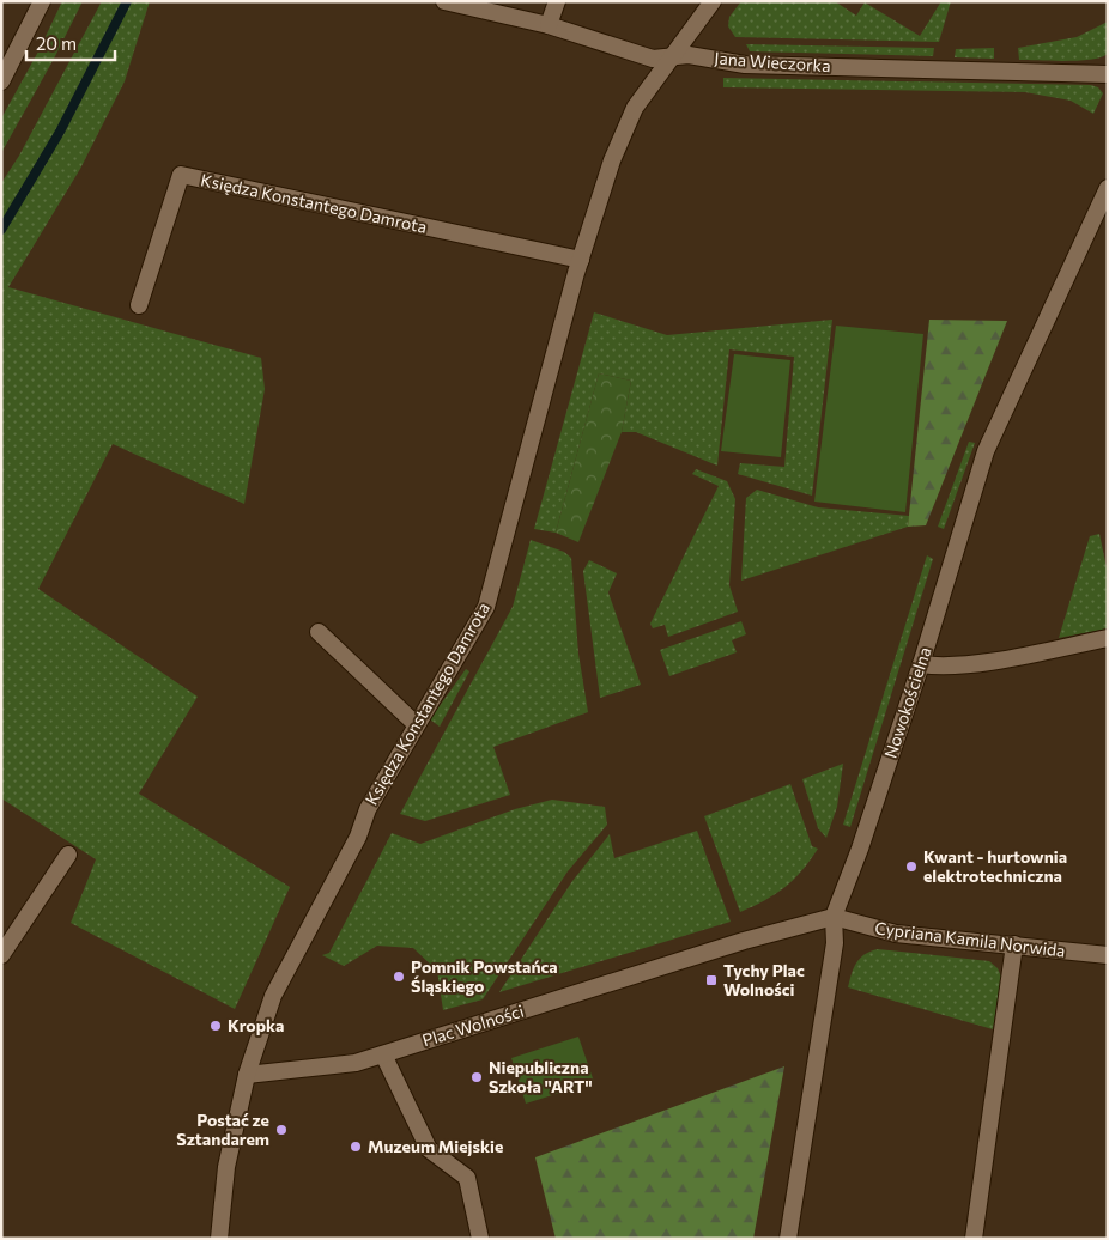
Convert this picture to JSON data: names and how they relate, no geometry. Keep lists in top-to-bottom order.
{
  "streets": {
    "street": [
      "Jana Wieczorka",
      "Księdza Konstantego Damrota",
      "Nowokościelna",
      "Cypriana Kamila Norwida",
      "Plac Wolności"
    ]
  },
  "crossings": [
    ["Jana Wieczorka", "Księdza Konstantego Damrota"],
    ["Księdza Konstantego Damrota", "Plac Wolności"],
    ["Nowokościelna", "Cypriana Kamila Norwida"],
    ["Nowokościelna", "Plac Wolności"],
    ["Cypriana Kamila Norwida", "Plac Wolności"]
  ],
  "places": {
    "other": [
      "Kwant - hurtownia elektrotechniczna",
      "Pomnik Powstańca Śląskiego",
      "Kropka",
      "Niepubliczna Szkoła \"ART\"",
      "Postać ze Sztandarem",
      "Muzeum Miejskie"
    ],
    "transit": ["Tychy Plac Wolności"]
  },
  "scale_bar": "20 m"
}
